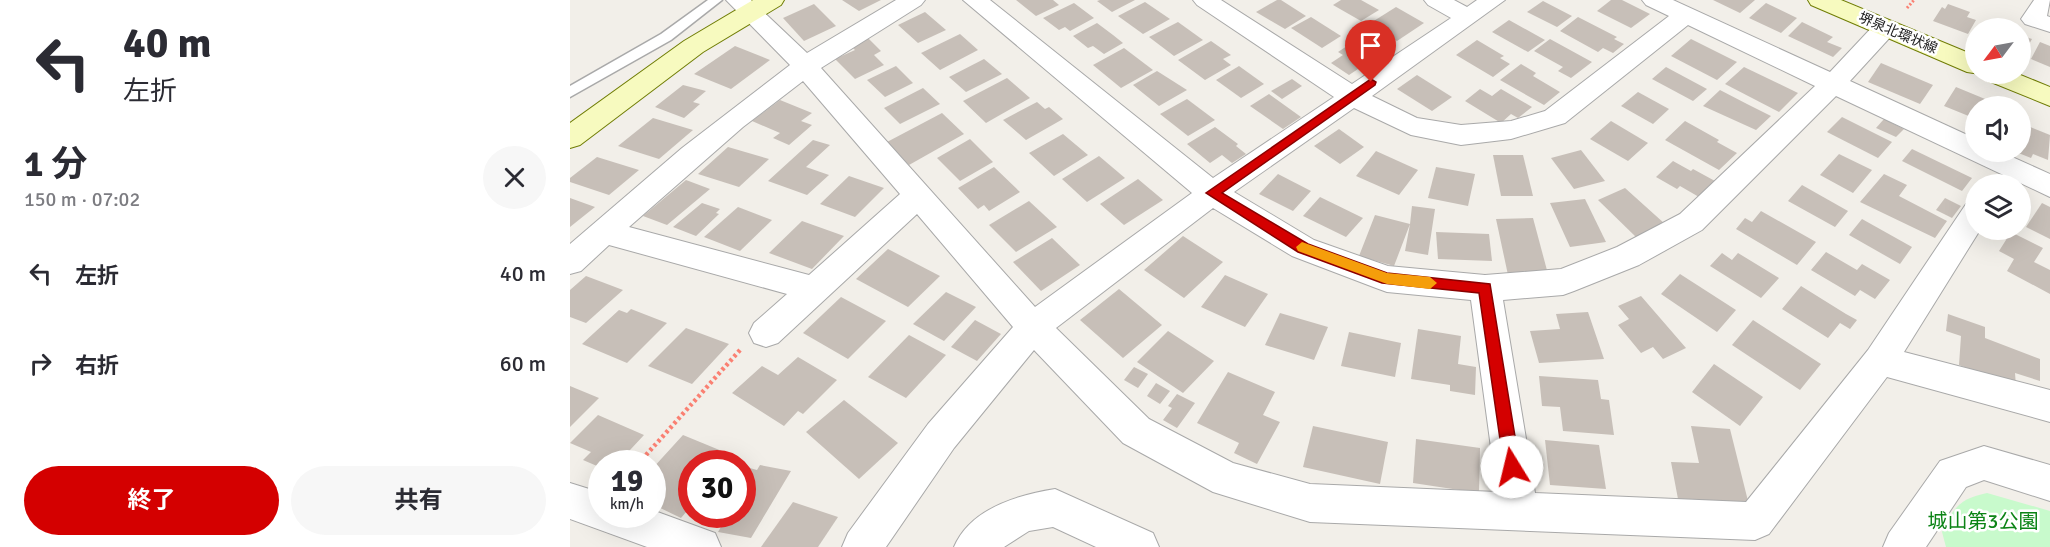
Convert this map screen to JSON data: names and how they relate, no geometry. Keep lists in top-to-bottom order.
{
  "streets": {
    "main road": ["堺泉北環状線"]
  },
  "parks": ["城山第3公園"],
  "north": "bottom left",
  "page": {
    "turn": ["40 m", "左折"],
    "heading": ["1 分", "150 m · 07:02"],
    "list": [
      {
        "name": "左折",
        "value": "40 m"
      },
      {
        "name": "右折",
        "value": "60 m"
      }
    ],
    "speed": "19 km/h",
    "limit": "30",
    "buttons": ["終了", "共有"]
  }
}
